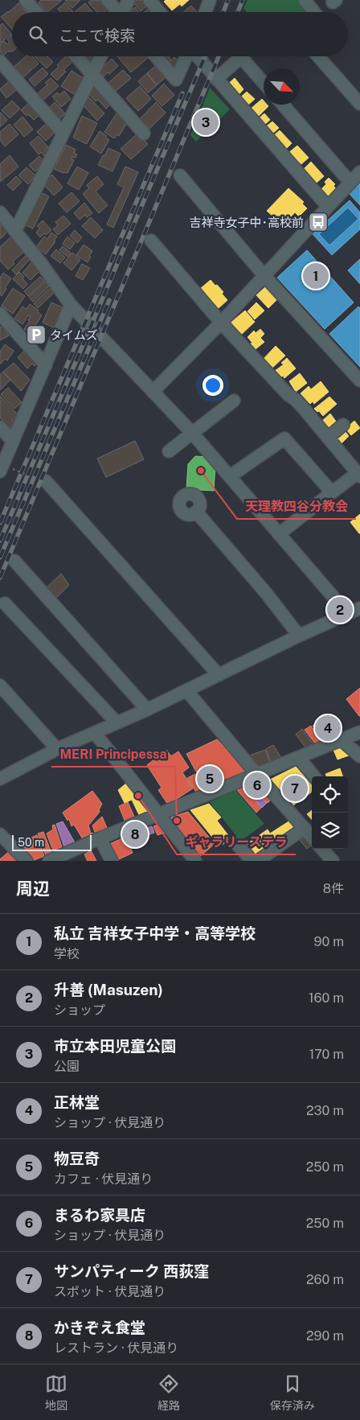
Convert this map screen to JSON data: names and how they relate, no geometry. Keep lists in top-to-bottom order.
{
  "places": {
    "bus stop": ["吉祥寺女子中･高校前"],
    "parking": ["タイムズ"],
    "other": ["天理教四谷分教会", "ギャラリーステラ", "MERI Principessa"]
  },
  "scale_bar": "50 m",
  "north": "bottom right",
  "page": {
    "search": "ここで検索",
    "pins": [
      "3",
      "1",
      "2",
      "4",
      "5",
      "6",
      "7",
      "8"
    ],
    "scale": "50 m",
    "heading": ["周辺", "8件"],
    "list": [
      {
        "mark": "1",
        "name": "私立 吉祥女子中学・高等学校",
        "note": "学校",
        "value": "90 m"
      },
      {
        "mark": "2",
        "name": "升善 (Masuzen)",
        "note": "ショップ",
        "value": "160 m"
      },
      {
        "mark": "3",
        "name": "市立本田児童公園",
        "note": "公園",
        "value": "170 m"
      },
      {
        "mark": "4",
        "name": "正林堂",
        "note": "ショップ · 伏見通り",
        "value": "230 m"
      },
      {
        "mark": "5",
        "name": "物豆奇",
        "note": "カフェ · 伏見通り",
        "value": "250 m"
      },
      {
        "mark": "6",
        "name": "まるわ家具店",
        "note": "ショップ · 伏見通り",
        "value": "250 m"
      },
      {
        "mark": "7",
        "name": "サンパティーク 西荻窪",
        "note": "スポット · 伏見通り",
        "value": "260 m"
      },
      {
        "mark": "8",
        "name": "かきぞえ食堂",
        "note": "レストラン · 伏見通り",
        "value": "290 m"
      }
    ],
    "nav": ["地図", "経路", "保存済み"]
  }
}
